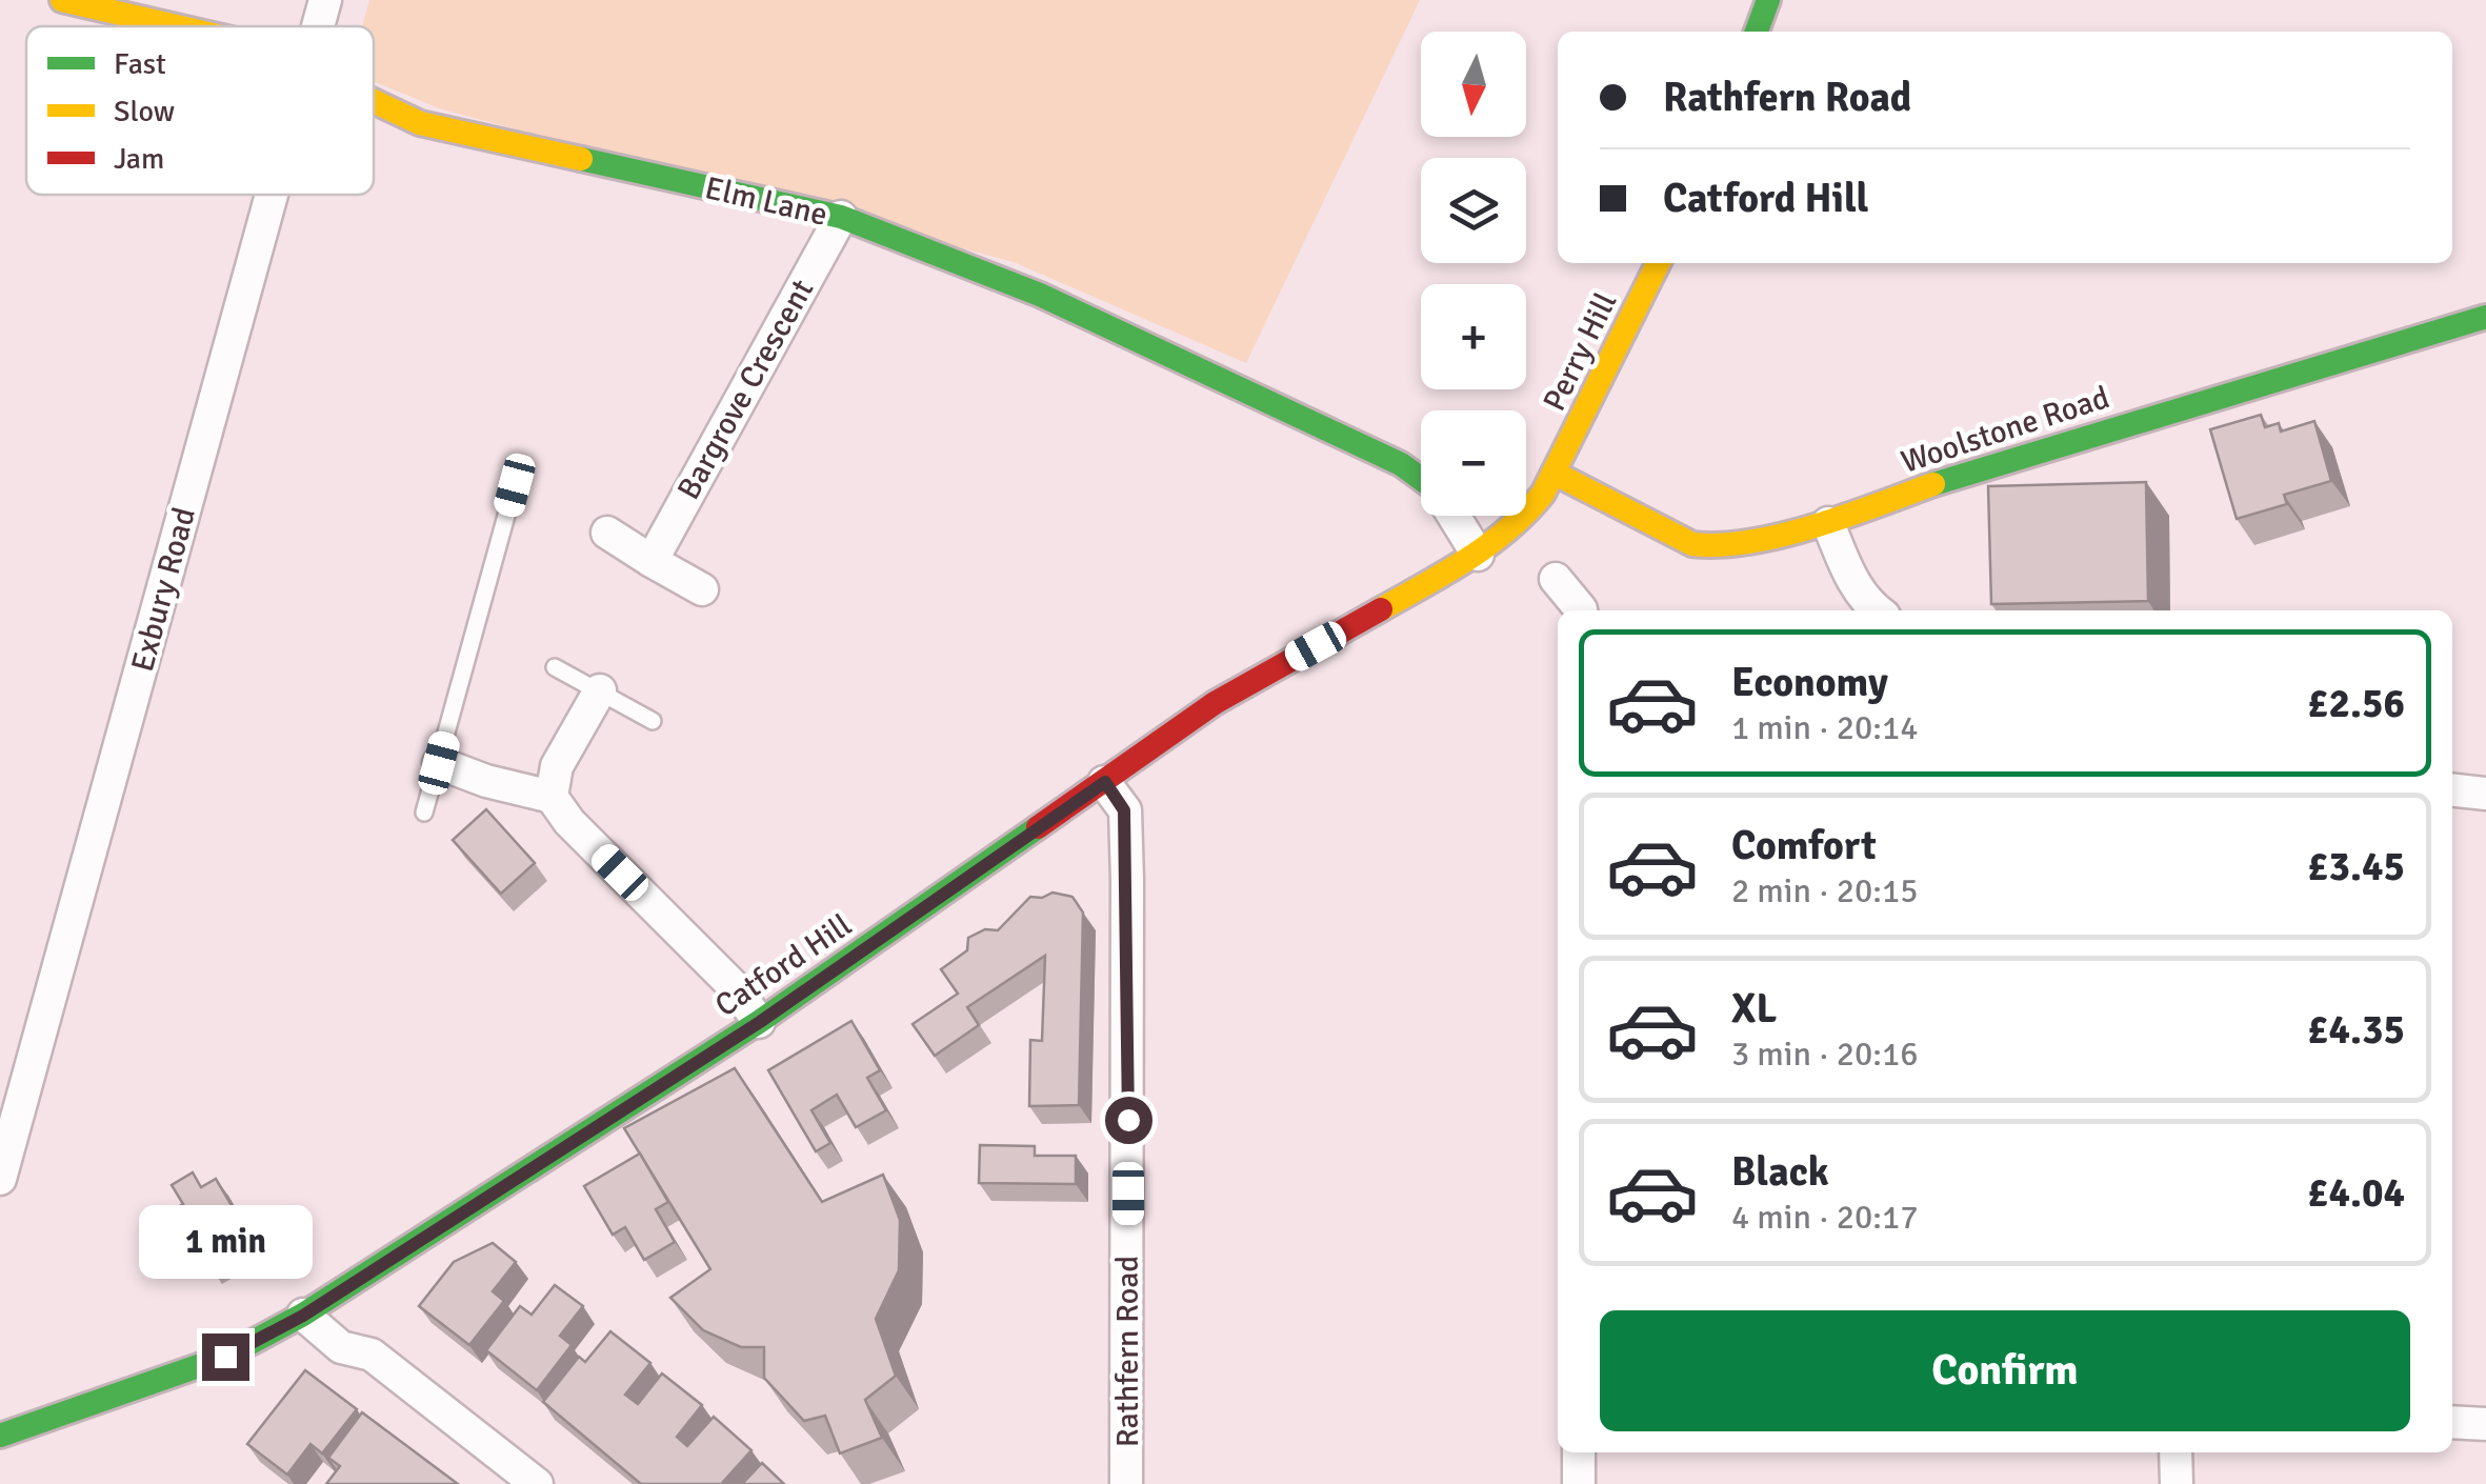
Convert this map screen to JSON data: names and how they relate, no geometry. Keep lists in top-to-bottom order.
{
  "streets": {
    "street": [
      "Elm Lane",
      "Perry Hill",
      "Bargrove Crescent",
      "Woolstone Road",
      "Exbury Road",
      "Catford Hill",
      "Rathfern Road"
    ]
  },
  "crossings": [
    ["Elm Lane", "Bargrove Crescent"],
    ["Elm Lane", "Catford Hill"],
    ["Perry Hill", "Woolstone Road"],
    ["Perry Hill", "Catford Hill"],
    ["Woolstone Road", "Catford Hill"],
    ["Catford Hill", "Rathfern Road"]
  ],
  "legend": ["Fast", "Slow", "Jam"],
  "north": "bottom",
  "page": {
    "map_buttons": ["+", "−"],
    "banner": ["Rathfern Road", "Catford Hill"],
    "list": [
      {
        "name": "Economy",
        "note": "1 min · 20:14",
        "value": "£2.56"
      },
      {
        "name": "Comfort",
        "note": "2 min · 20:15",
        "value": "£3.45"
      },
      {
        "name": "XL",
        "note": "3 min · 20:16",
        "value": "£4.35"
      },
      {
        "name": "Black",
        "note": "4 min · 20:17",
        "value": "£4.04"
      }
    ],
    "bubble": "1 min",
    "buttons": "Confirm"
  }
}
